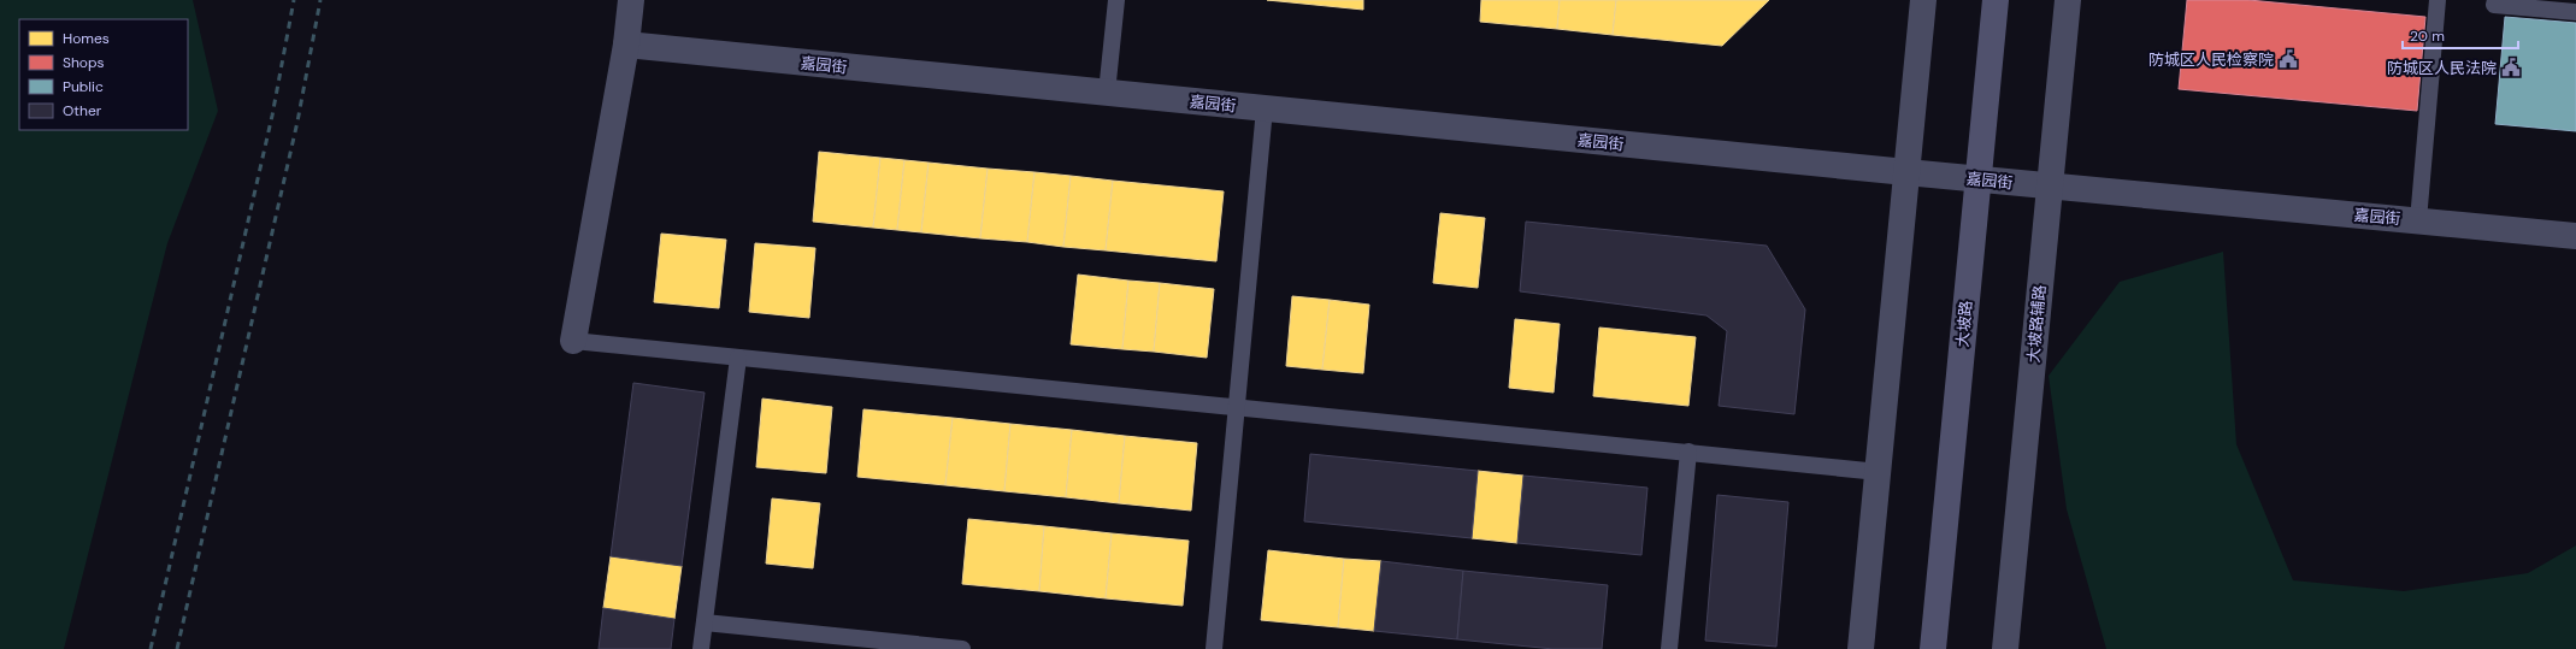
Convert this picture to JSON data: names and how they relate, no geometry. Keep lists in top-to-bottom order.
{
  "streets": {
    "main road": ["大坡路"],
    "street": ["嘉园街", "大坡路辅路"]
  },
  "crossings": [
    ["嘉园街", "大坡路"],
    ["嘉园街", "大坡路辅路"]
  ],
  "places": {
    "public building": ["防城区人民检察院", "防城区人民法院"]
  },
  "legend": [
    "Homes",
    "Shops",
    "Public",
    "Other"
  ],
  "scale_bar": "20 m"
}
